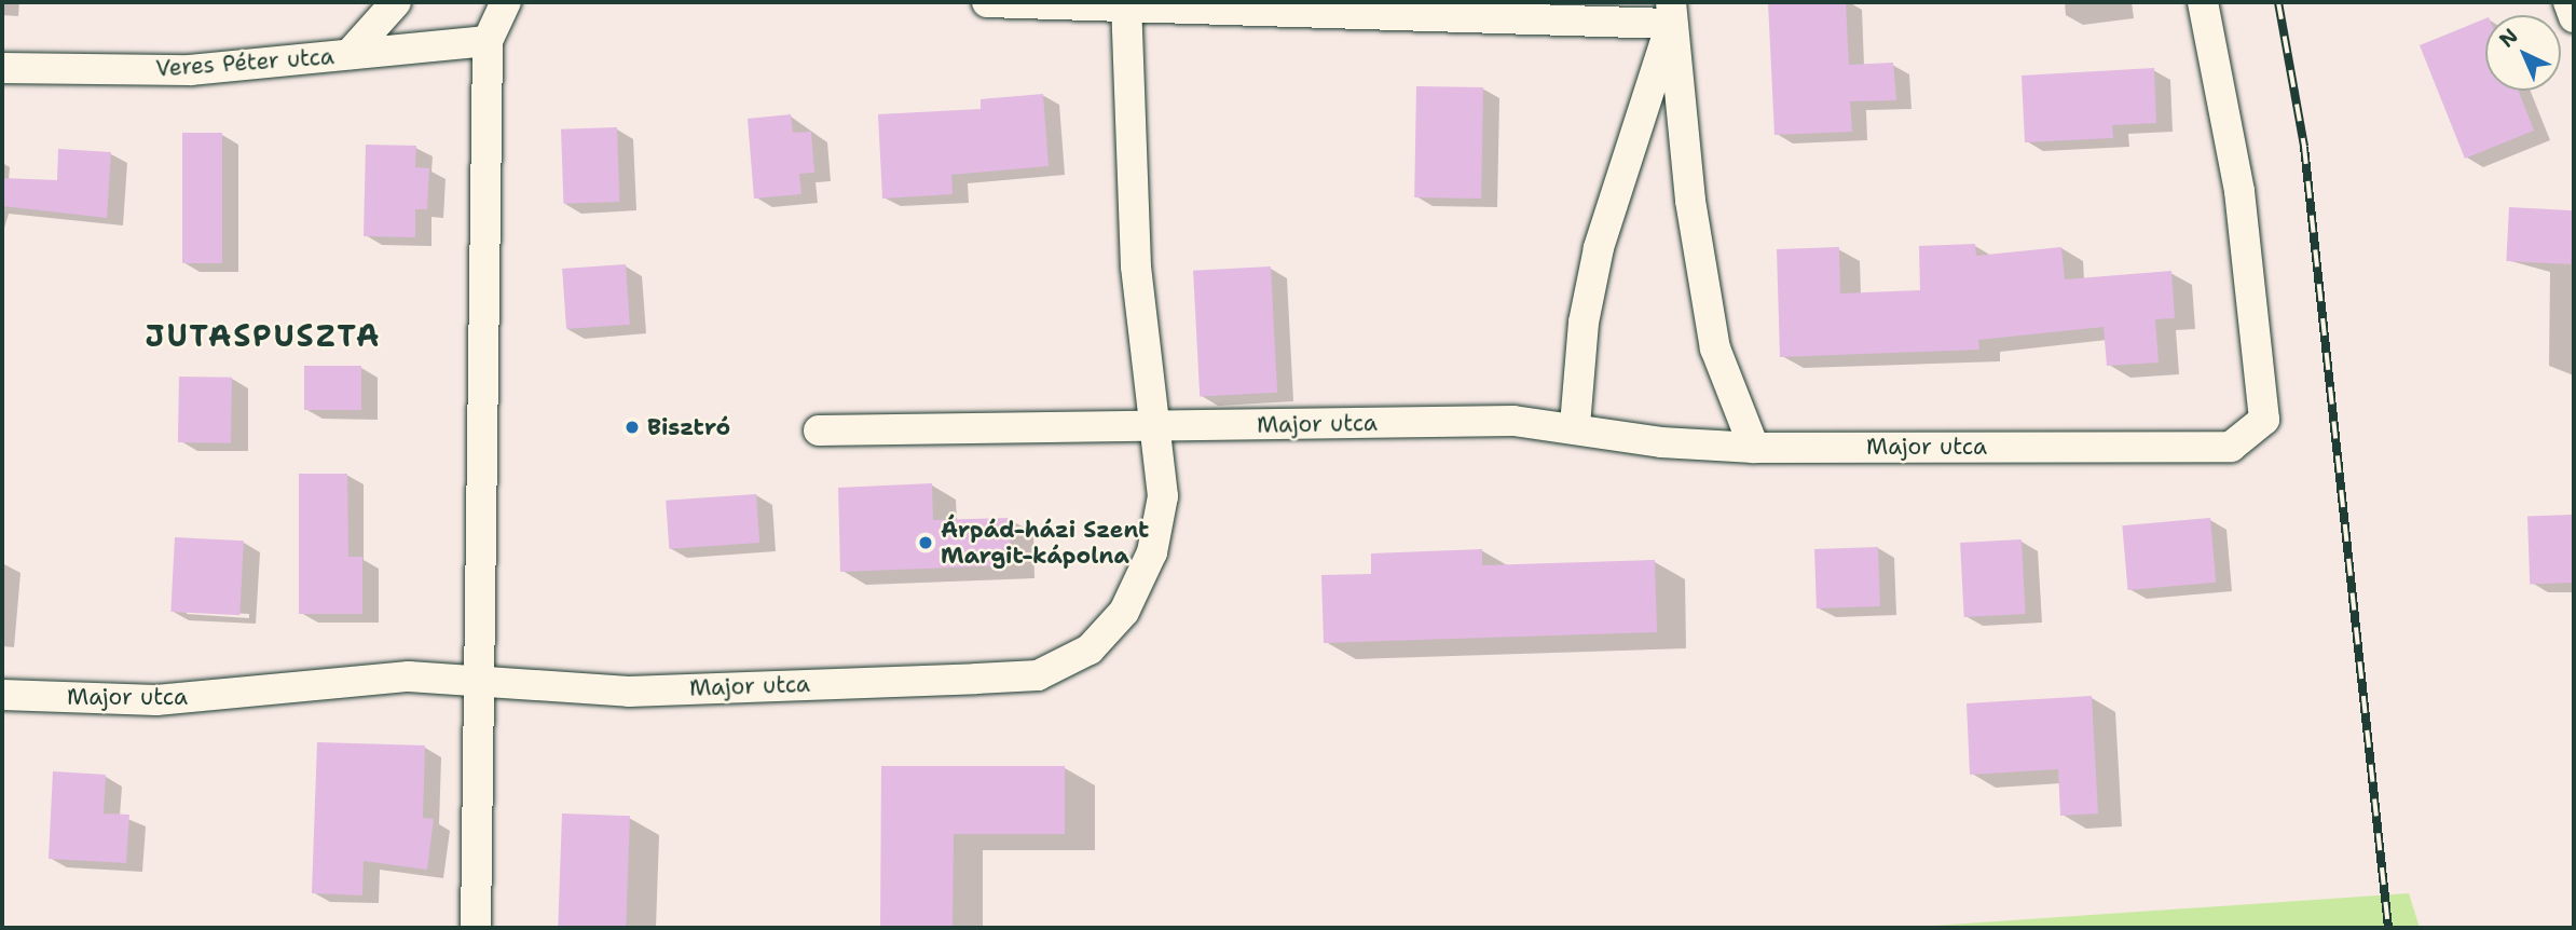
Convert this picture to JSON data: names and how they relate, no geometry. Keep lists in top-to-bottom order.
{
  "streets": {
    "street": ["Veres Péter utca", "Major utca"]
  },
  "districts": ["JUTASPUSZTA"],
  "places": ["Bisztró", "Árpád-házi Szent Margit-kápolna"],
  "north": "top left"
}
